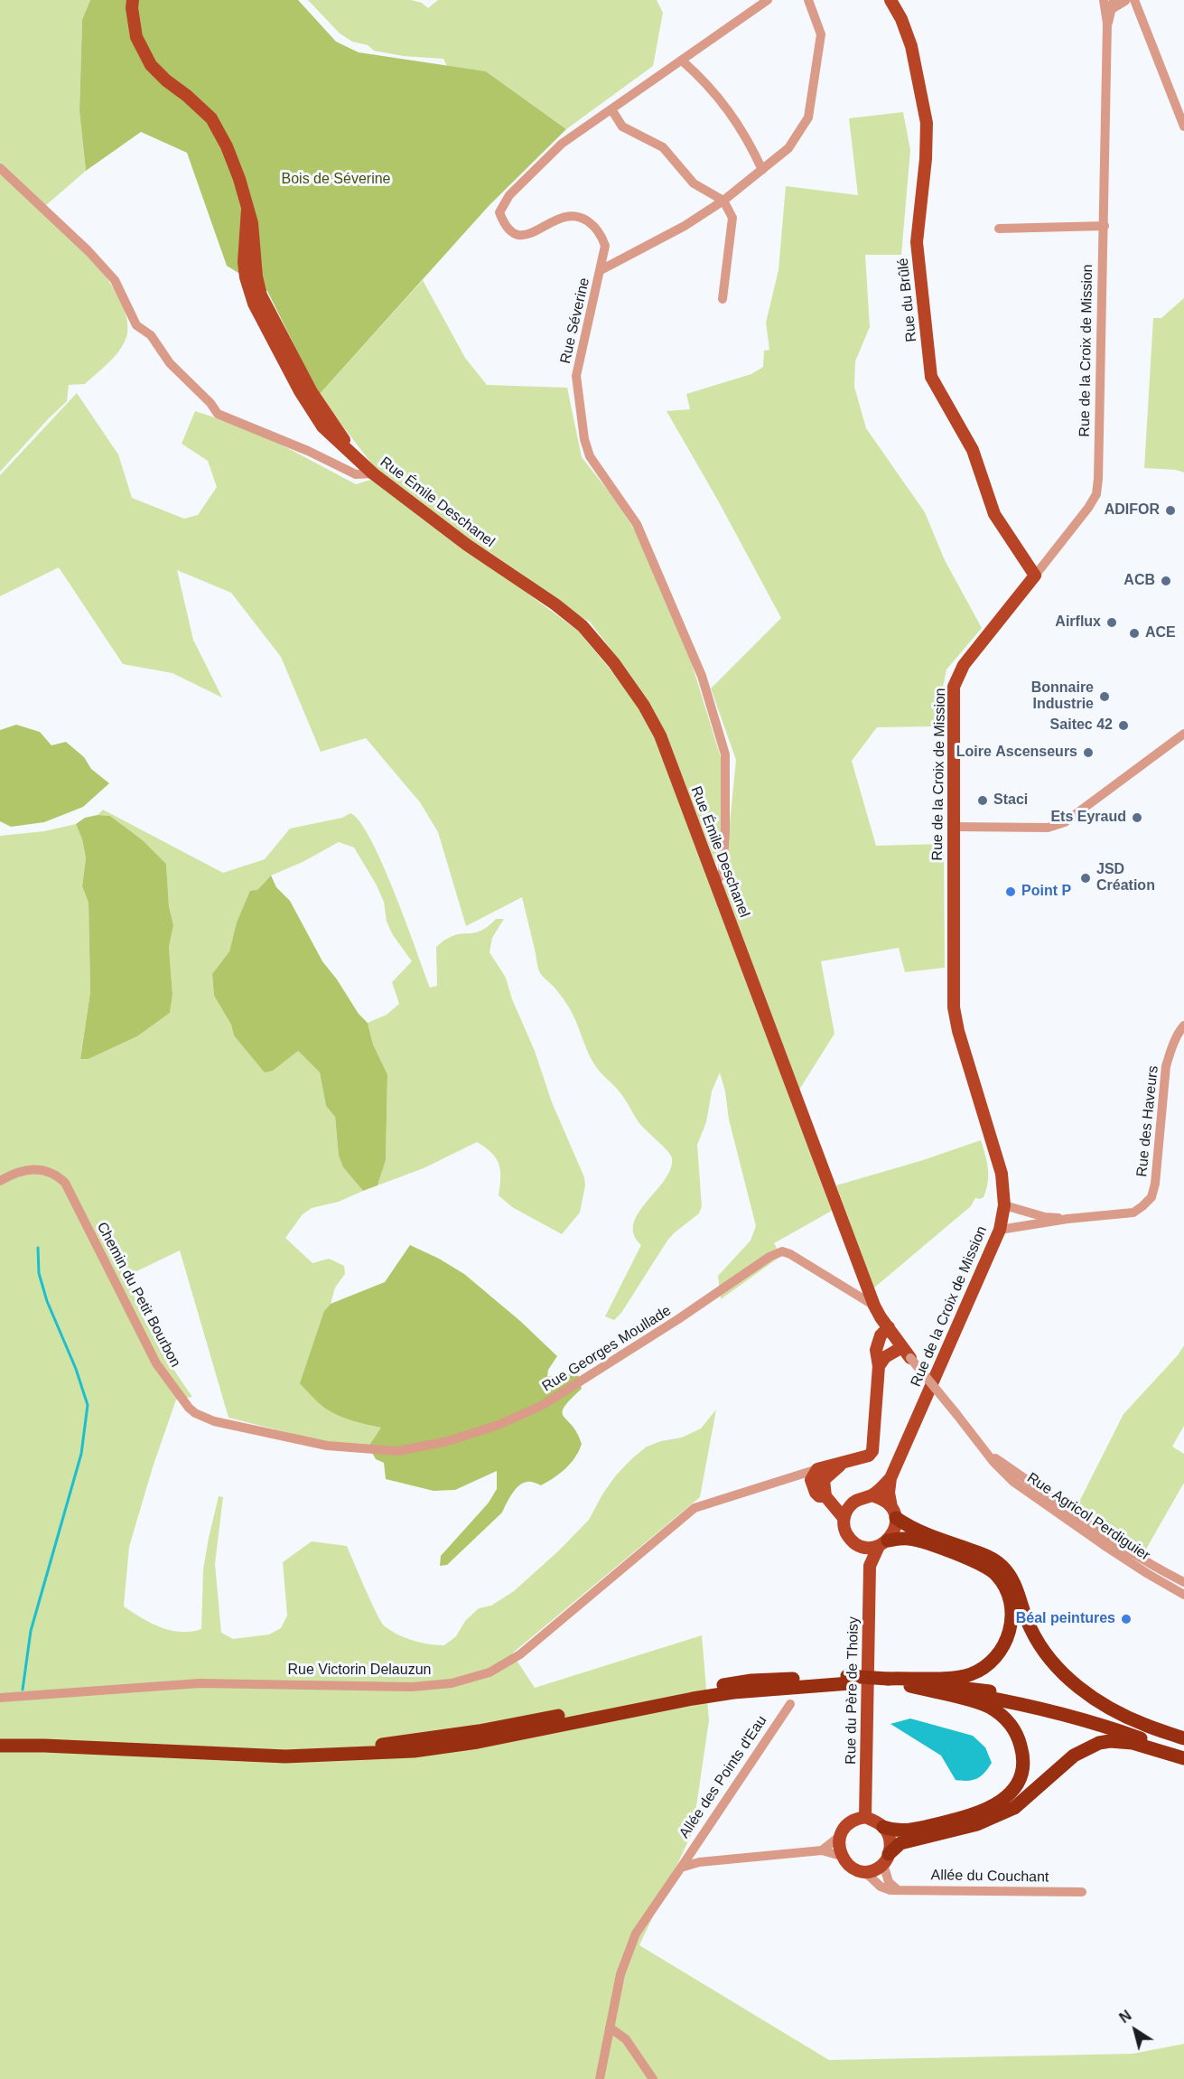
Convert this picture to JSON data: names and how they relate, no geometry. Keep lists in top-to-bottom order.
{
  "streets": {
    "main road": [
      "Rue du Brûlé",
      "Rue de la Croix de Mission",
      "Rue Émile Deschanel",
      "Rue du Père de Thoisy"
    ],
    "street": [
      "Rue Séverine",
      "Rue des Haveurs",
      "Chemin du Petit Bourbon",
      "Rue Georges Moullade",
      "Rue Agricol Perdiguier",
      "Rue Victorin Delauzun",
      "Allée des Points d'Eau",
      "Allée du Couchant"
    ]
  },
  "crossings": [
    ["Rue du Brûlé", "Rue de la Croix de Mission"],
    ["Rue Séverine", "Rue Émile Deschanel"],
    ["Rue de la Croix de Mission", "Rue des Haveurs"],
    ["Rue Émile Deschanel", "Rue Georges Moullade"],
    ["Rue Émile Deschanel", "Rue Agricol Perdiguier"],
    ["Chemin du Petit Bourbon", "Rue Georges Moullade"],
    ["Rue Victorin Delauzun", "Rue du Père de Thoisy"],
    ["Rue du Père de Thoisy", "Allée du Couchant"]
  ],
  "parks": ["Bois de Séverine"],
  "places": [
    "ADIFOR",
    "ACB",
    "Airflux",
    "ACE",
    "Bonnaire Industrie",
    "Saitec 42",
    "Loire Ascenseurs",
    "Staci",
    "Ets Eyraud",
    "JSD Création",
    "Point P",
    "Béal peintures"
  ],
  "north": "top left"
}
